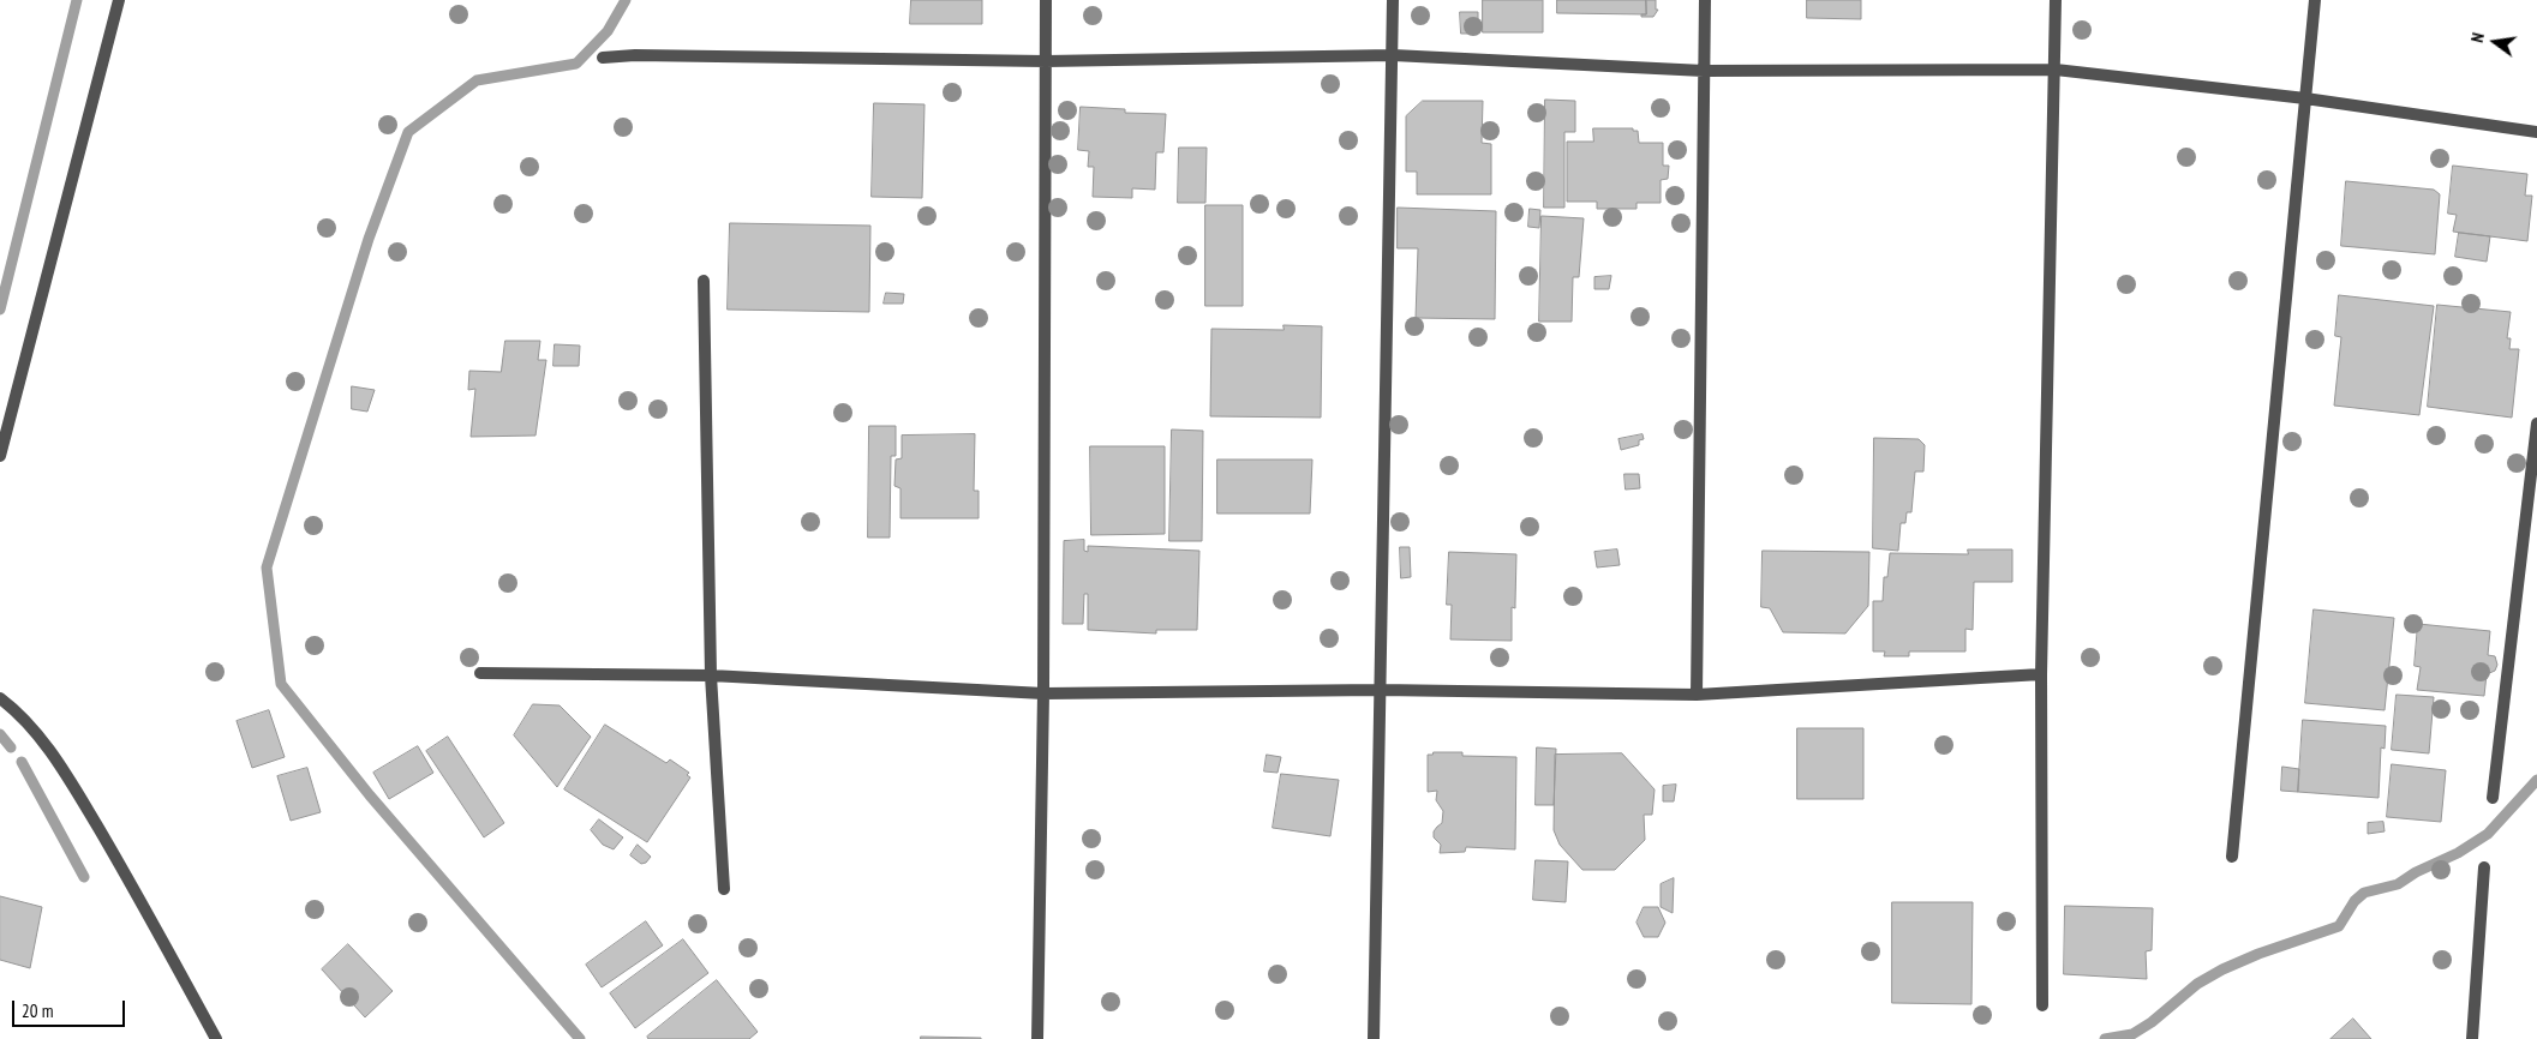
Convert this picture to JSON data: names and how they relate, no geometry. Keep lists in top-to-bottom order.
{
  "scale_bar": "20 m",
  "north": "left"
}
